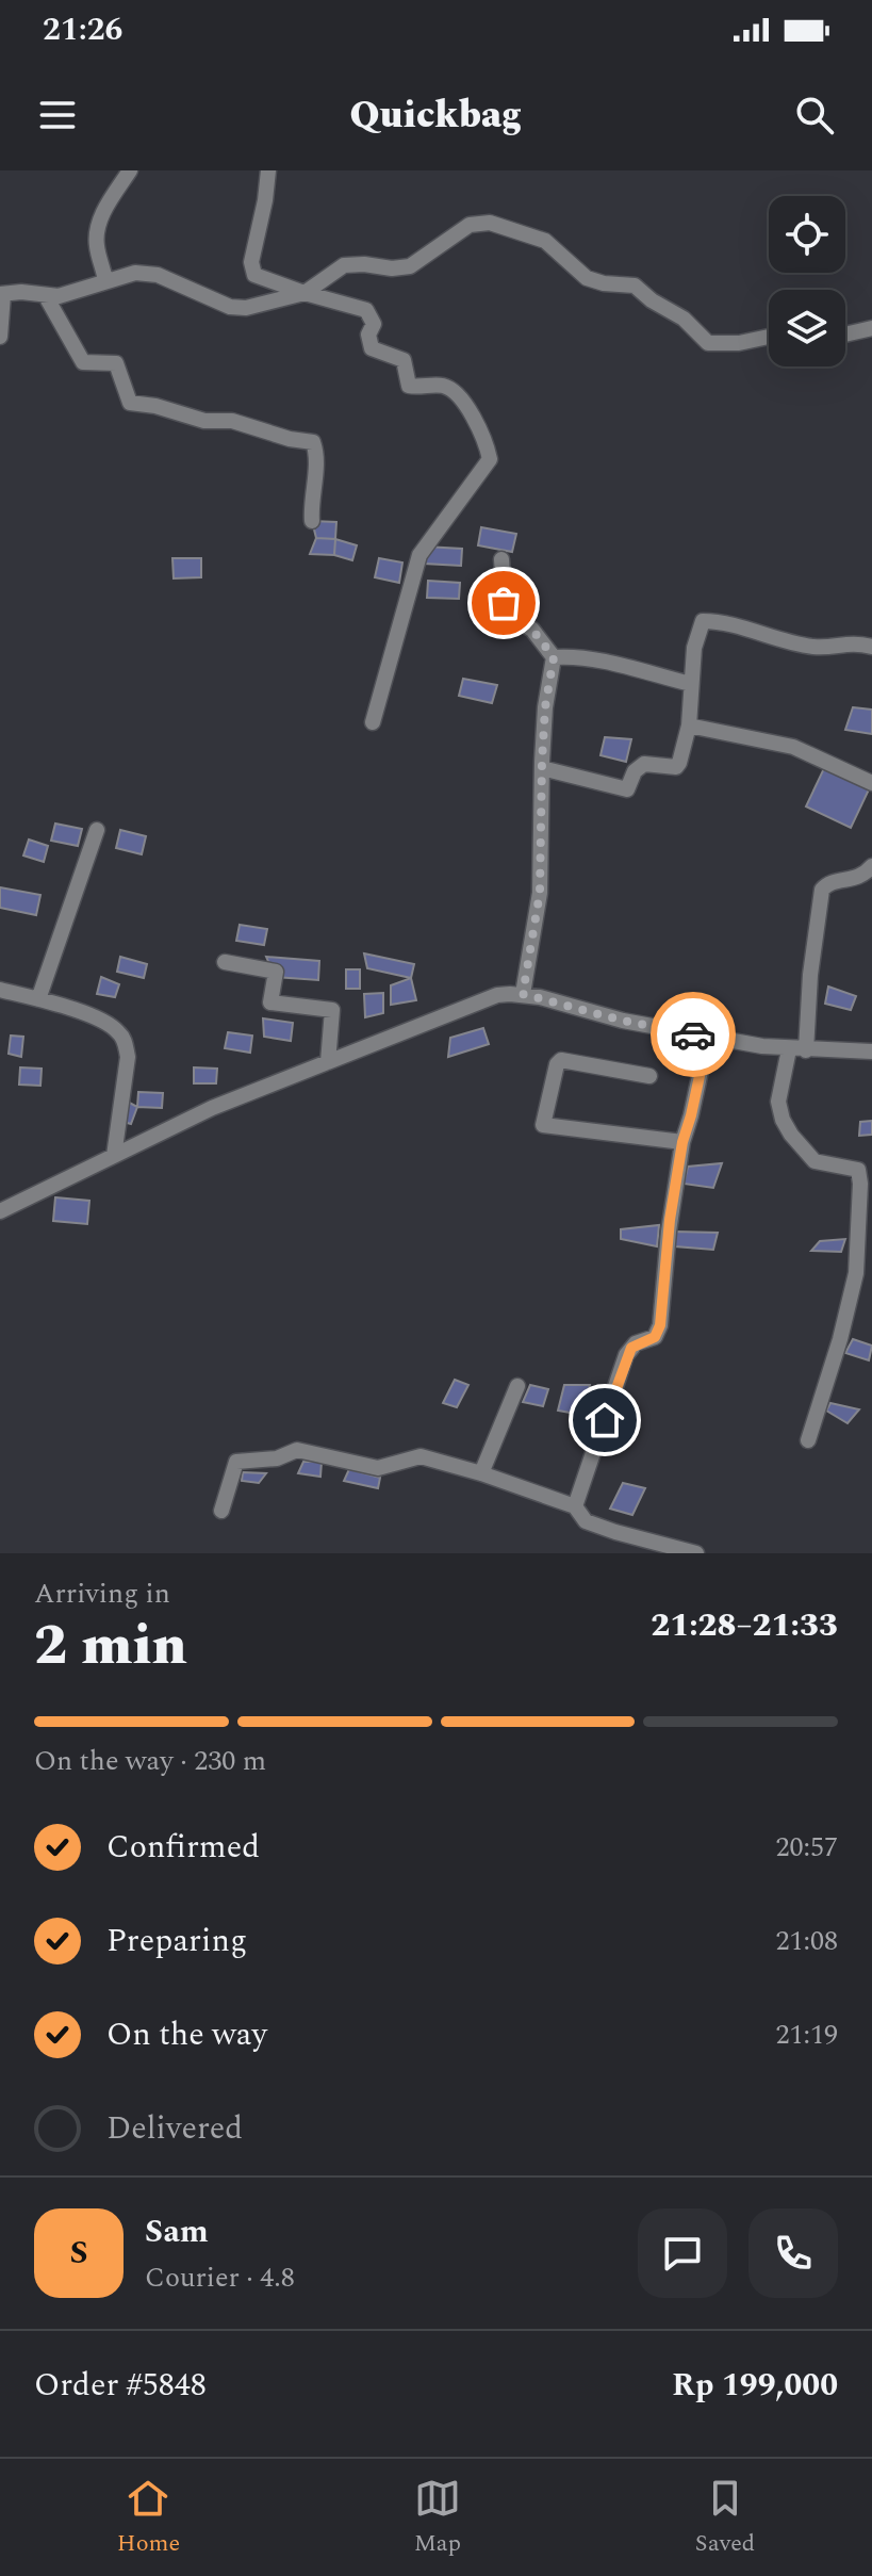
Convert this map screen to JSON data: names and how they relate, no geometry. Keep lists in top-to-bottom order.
{
  "page": {
    "status": "21:26",
    "header": "Quickbag",
    "heading": ["2 min", "Arriving in", "21:28–21:33"],
    "panel": [
      "Sam",
      "Courier · 4.8",
      "Order #5848",
      "Rp 199,000"
    ],
    "bar": "On the way · 230 m",
    "list": [
      ["Confirmed", "20:57"],
      ["Preparing", "21:08"],
      ["On the way", "21:19"],
      "Delivered"
    ],
    "round": "S",
    "tabs": ["Home", "Map", "Saved"]
  }
}
